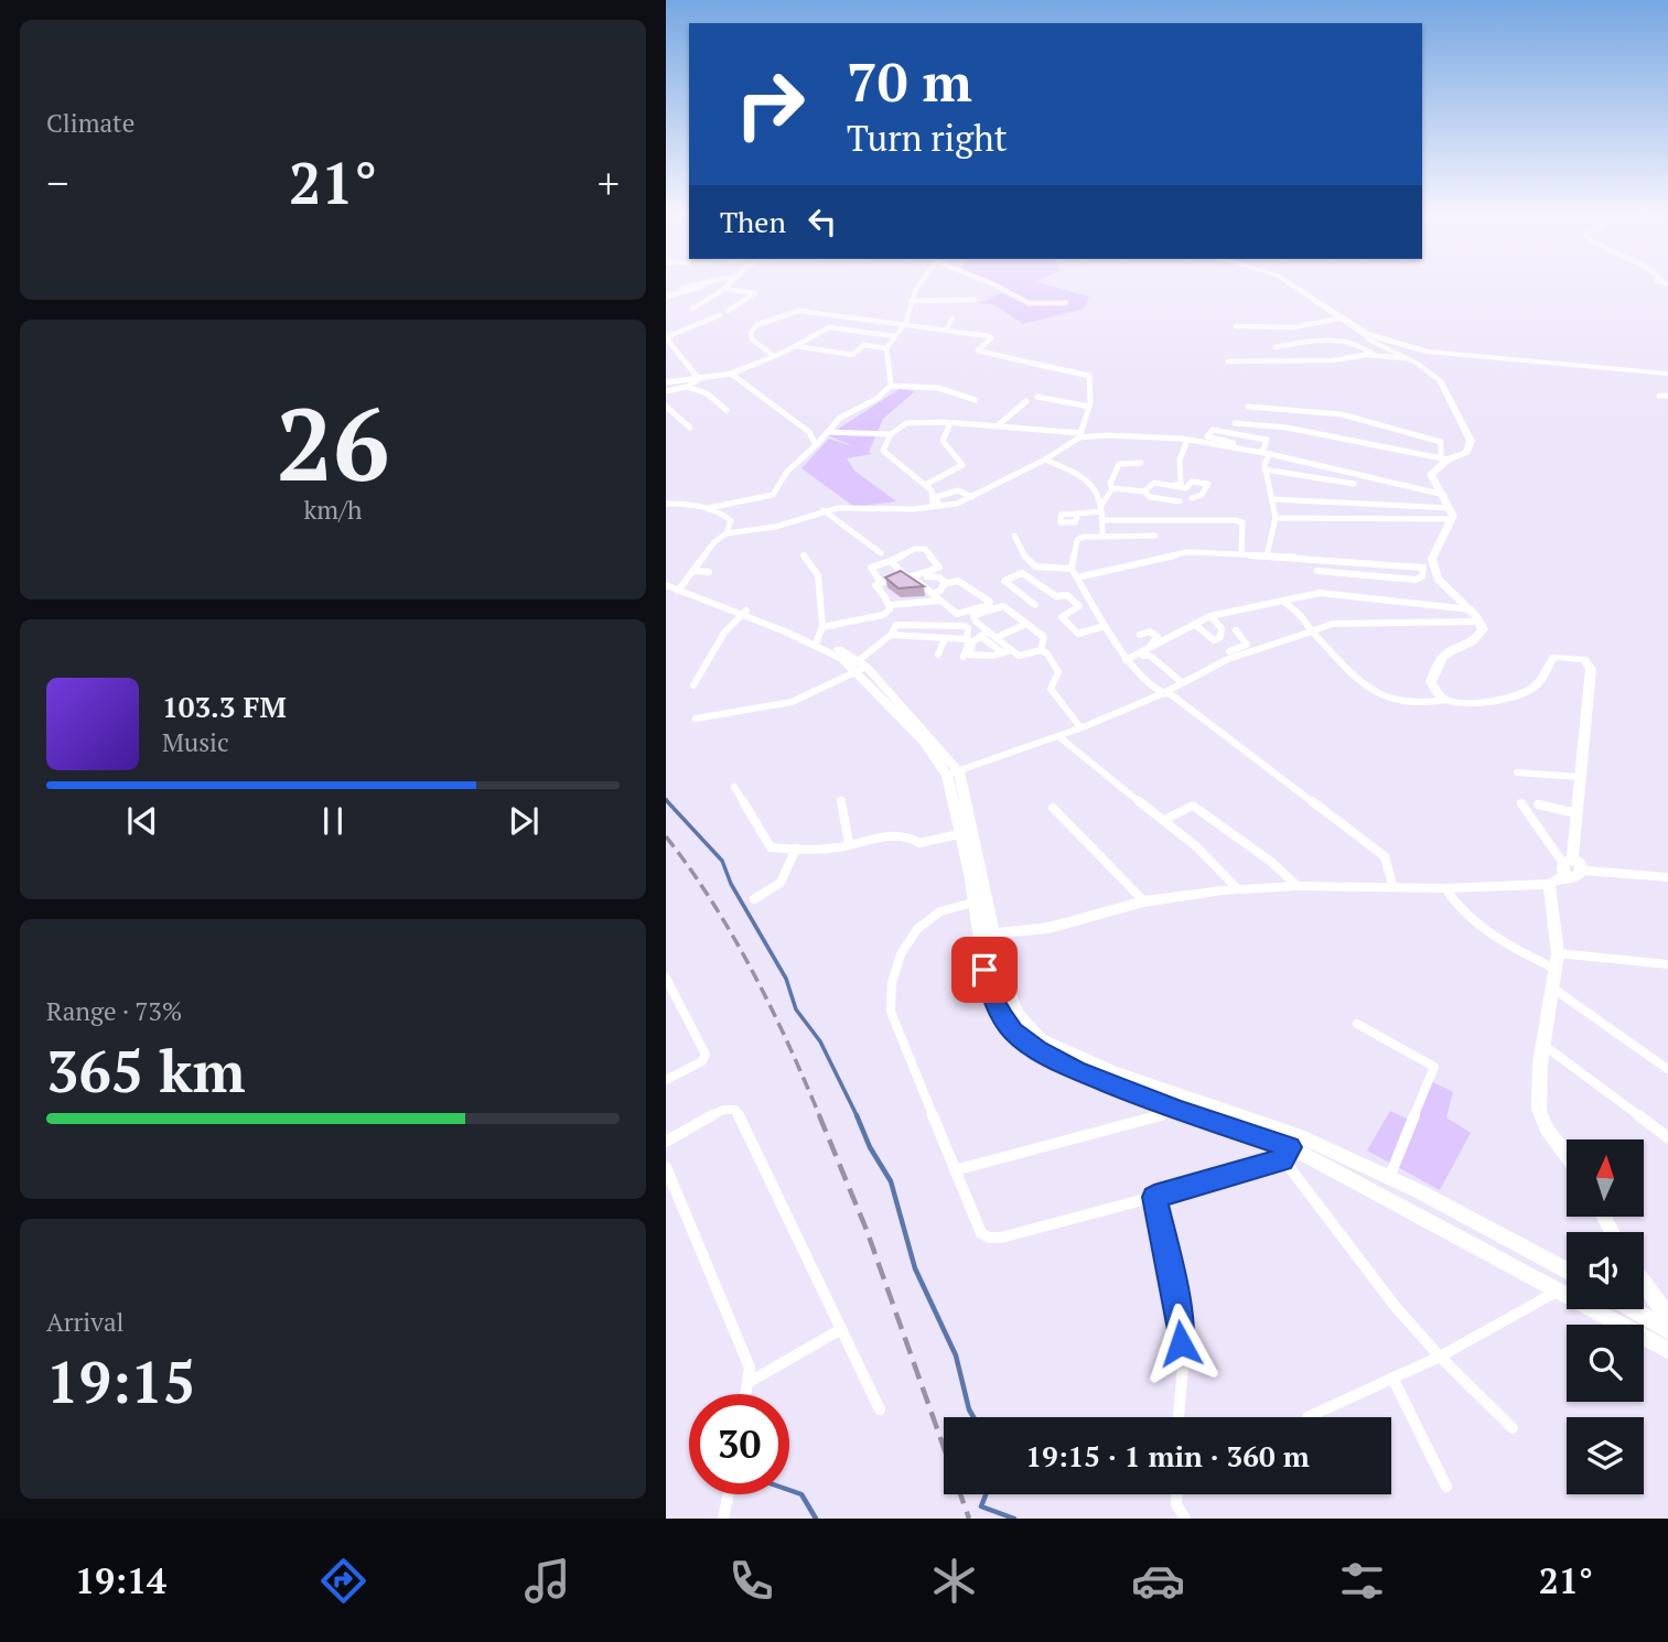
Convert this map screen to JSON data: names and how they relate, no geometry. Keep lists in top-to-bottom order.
{
  "north": "top",
  "page": {
    "tile": [
      "Climate",
      ["26", "km/h"],
      ["Range · 73%", "365 km"],
      ["Arrival", "19:15"]
    ],
    "turn": ["70 m", "Turn right"],
    "heat": ["−", "21°", "+"],
    "then": "Then",
    "song": ["103.3 FM", "Music"],
    "limit": "30",
    "trip": "19:15 · 1 min · 360 m",
    "tabs": ["19:14", "21°"]
  }
}
